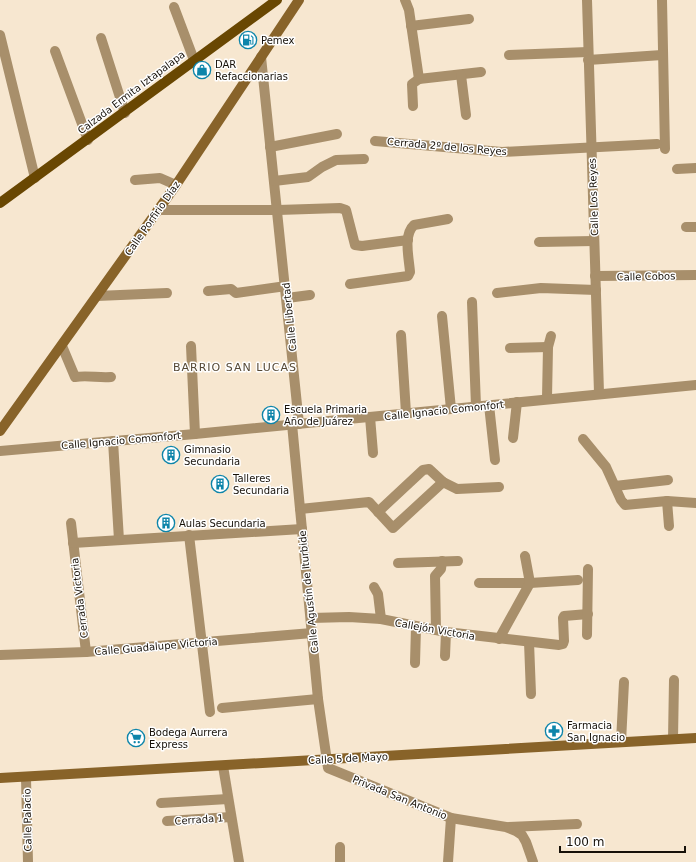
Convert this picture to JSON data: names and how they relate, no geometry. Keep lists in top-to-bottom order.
{
  "streets": {
    "main road": ["Calzada Ermita Iztapalapa"],
    "street": [
      "Cerrada 2º de los Reyes",
      "Calle Los Reyes",
      "Calle Porfirio Díaz",
      "Calle Cobos",
      "Calle Libertad",
      "Calle Ignacio Comonfort",
      "Calle Agustín de Iturbide",
      "Cerrada Victoria",
      "Callejón Victoria",
      "Calle Guadalupe Victoria",
      "Calle 5 de Mayo",
      "Privada San Antonio",
      "Cerrada 1",
      "Calle Palacio"
    ]
  },
  "crossings": [
    ["Cerrada 2º de los Reyes", "Calle Los Reyes"],
    ["Calle Los Reyes", "Calle Cobos"],
    ["Calle Los Reyes", "Calle Ignacio Comonfort"],
    ["Calle Porfirio Díaz", "Calle Libertad"],
    ["Calle Libertad", "Calle Ignacio Comonfort"],
    ["Calle Libertad", "Calle Agustín de Iturbide"],
    ["Calle Ignacio Comonfort", "Calle Agustín de Iturbide"],
    ["Calle Agustín de Iturbide", "Callejón Victoria"],
    ["Calle Agustín de Iturbide", "Calle Guadalupe Victoria"],
    ["Calle Agustín de Iturbide", "Calle 5 de Mayo"],
    ["Calle Agustín de Iturbide", "Privada San Antonio"],
    ["Cerrada Victoria", "Calle Guadalupe Victoria"],
    ["Calle 5 de Mayo", "Privada San Antonio"],
    ["Calle 5 de Mayo", "Calle Palacio"]
  ],
  "districts": ["BARRIO SAN LUCAS"],
  "places": {
    "fuel station": ["Pemex"],
    "shop": ["DAR Refaccionarias"],
    "building": [
      "Escuela Primaria Año de Juárez",
      "Gimnasio Secundaria",
      "Talleres Secundaria",
      "Aulas Secundaria"
    ],
    "pharmacy": ["Farmacia San Ignacio"],
    "supermarket": ["Bodega Aurrera Express"]
  },
  "scale_bar": "100 m"
}
